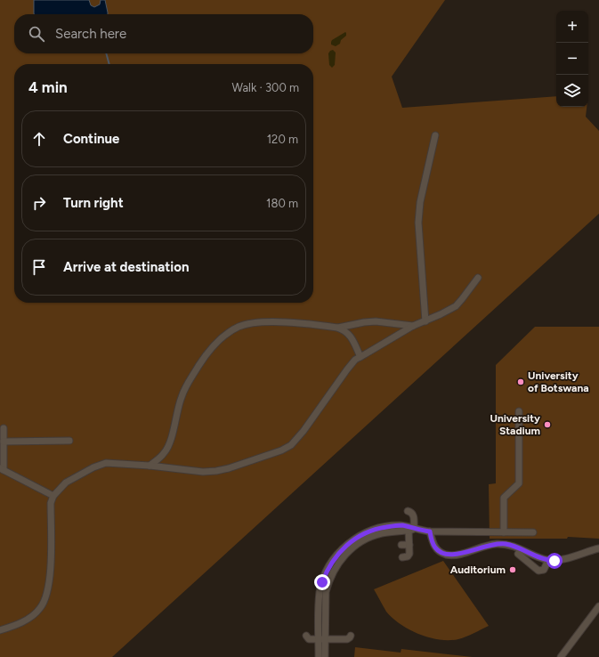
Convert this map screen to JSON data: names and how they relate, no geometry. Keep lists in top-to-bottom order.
{
  "places": ["University of Botswana", "University Stadium", "Auditorium"],
  "page": {
    "map_buttons": ["+", "−"],
    "search": "Search here",
    "heading": ["4 min", "Walk · 300 m"],
    "list": [
      ["Continue", "120 m"],
      ["Turn right", "180 m"],
      "Arrive at destination"
    ]
  }
}
